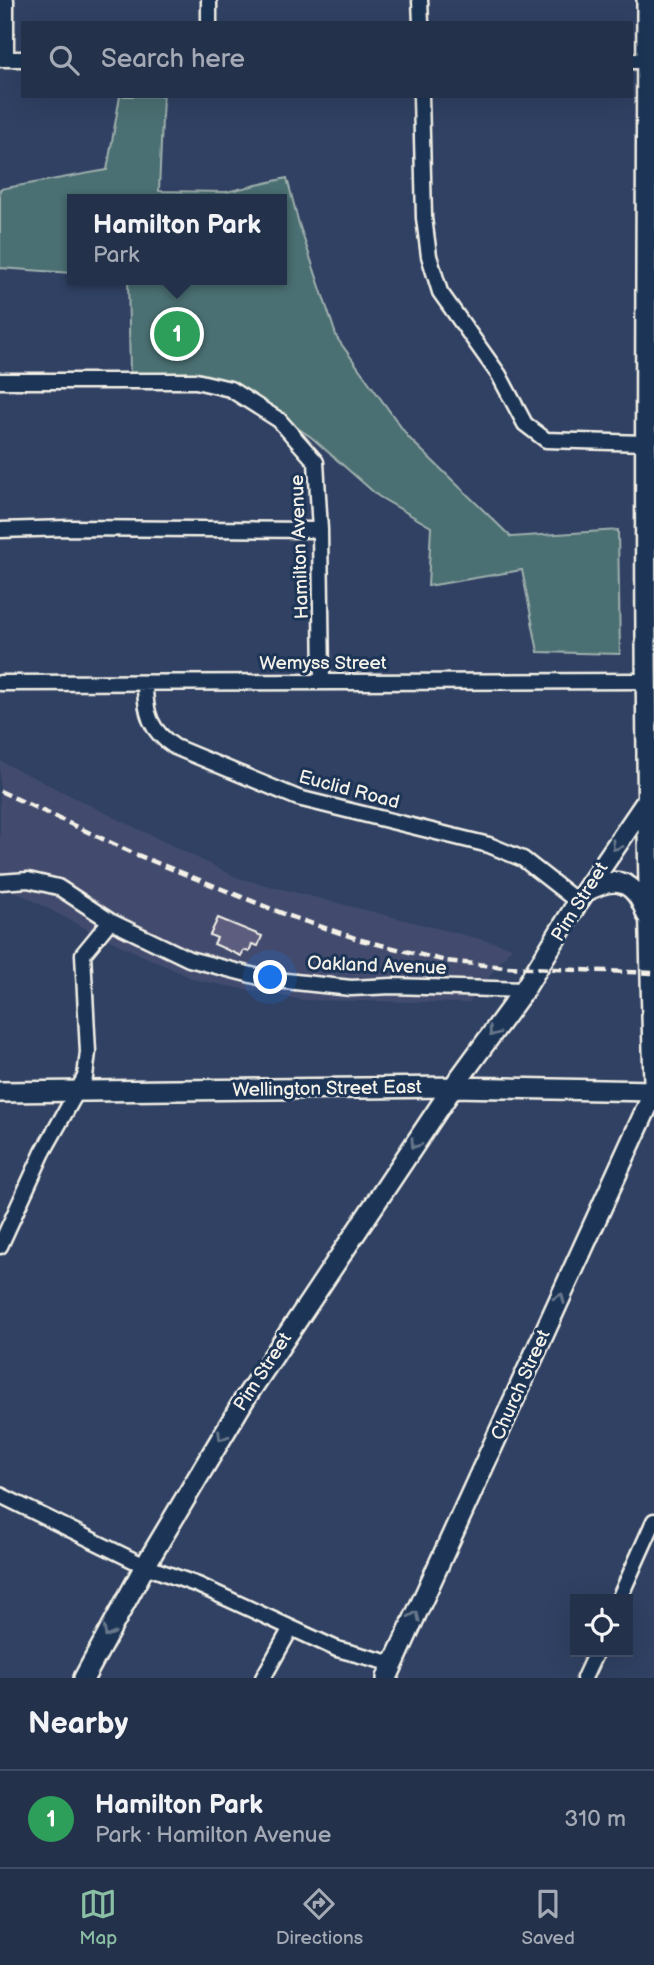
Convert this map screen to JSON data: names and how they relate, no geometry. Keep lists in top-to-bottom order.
{
  "streets": {
    "main road": ["Pim Street", "Wellington Street East", "Church Street"],
    "street": [
      "Hamilton Avenue",
      "Wemyss Street",
      "Euclid Road",
      "Oakland Avenue"
    ]
  },
  "crossings": [
    ["Hamilton Avenue", "Wemyss Street"],
    ["Wemyss Street", "Euclid Road"],
    ["Euclid Road", "Pim Street"],
    ["Pim Street", "Oakland Avenue"],
    ["Pim Street", "Wellington Street East"],
    ["Wellington Street East", "Church Street"]
  ],
  "one_way": ["Pim Street", "Church Street"],
  "page": {
    "search": "Search here",
    "popup": ["Hamilton Park", "Park"],
    "pins": "1",
    "heading": "Nearby",
    "list": [
      {
        "mark": "1",
        "name": "Hamilton Park",
        "note": "Park · Hamilton Avenue",
        "value": "310 m"
      }
    ],
    "nav": ["Map", "Directions", "Saved"]
  }
}
